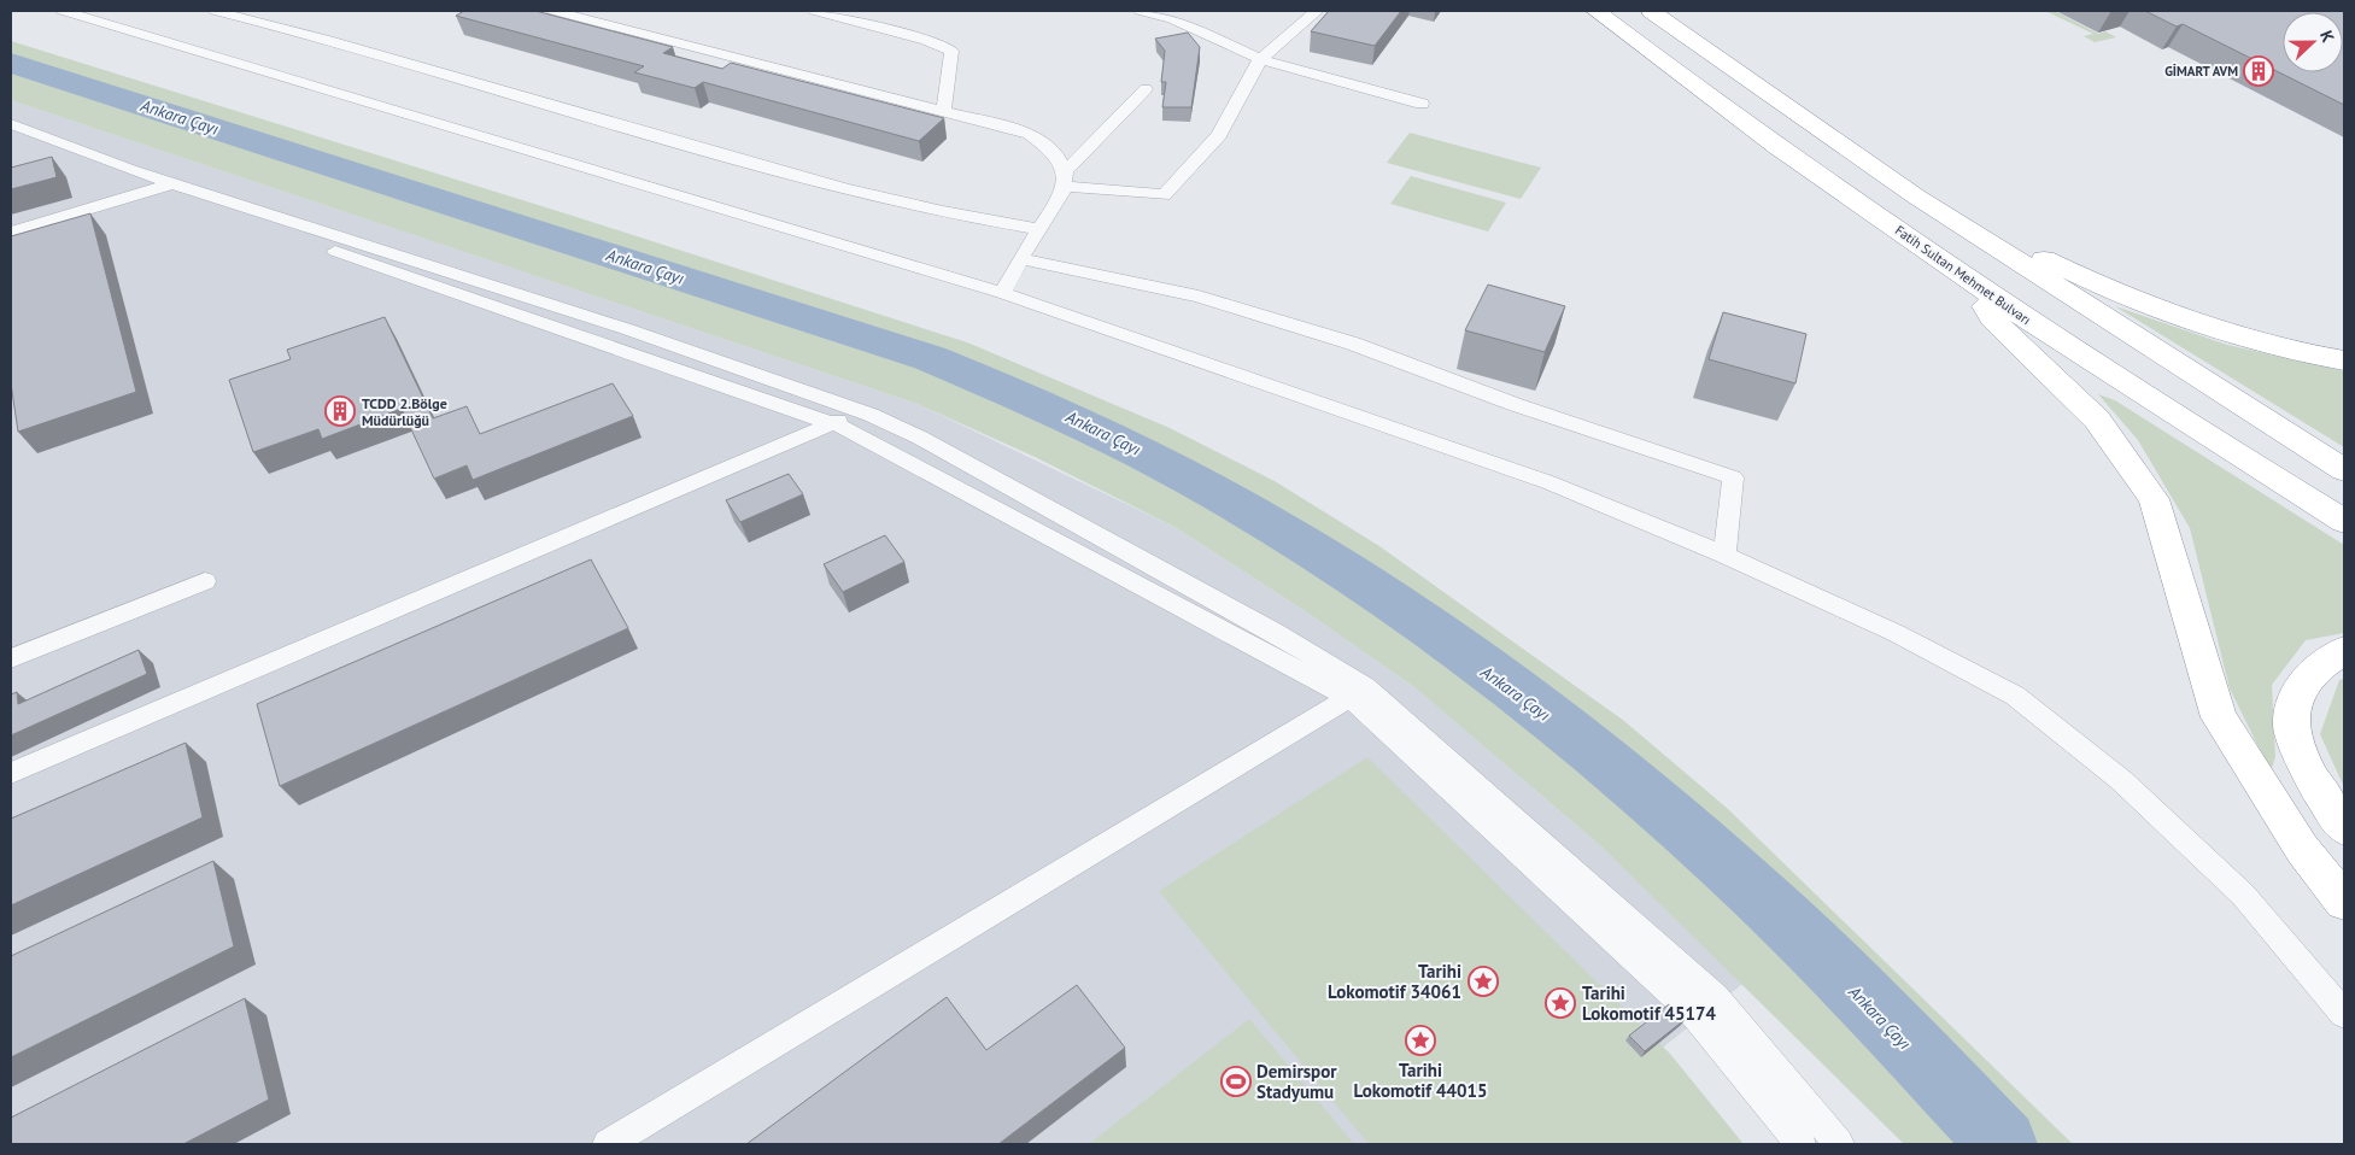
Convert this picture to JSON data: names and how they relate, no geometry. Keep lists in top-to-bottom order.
{
  "streets": {
    "highway": ["Fatih Sultan Mehmet Bulvarı"]
  },
  "water": ["Ankara Çayı"],
  "places": {
    "building": ["GİMART AVM", "TCDD 2.Bölge Müdürlüğü"],
    "place": ["Tarihi Lokomotif 34061", "Tarihi Lokomotif 45174", "Tarihi Lokomotif 44015"],
    "sports": ["Demirspor Stadyumu"]
  },
  "north": "right"
}
